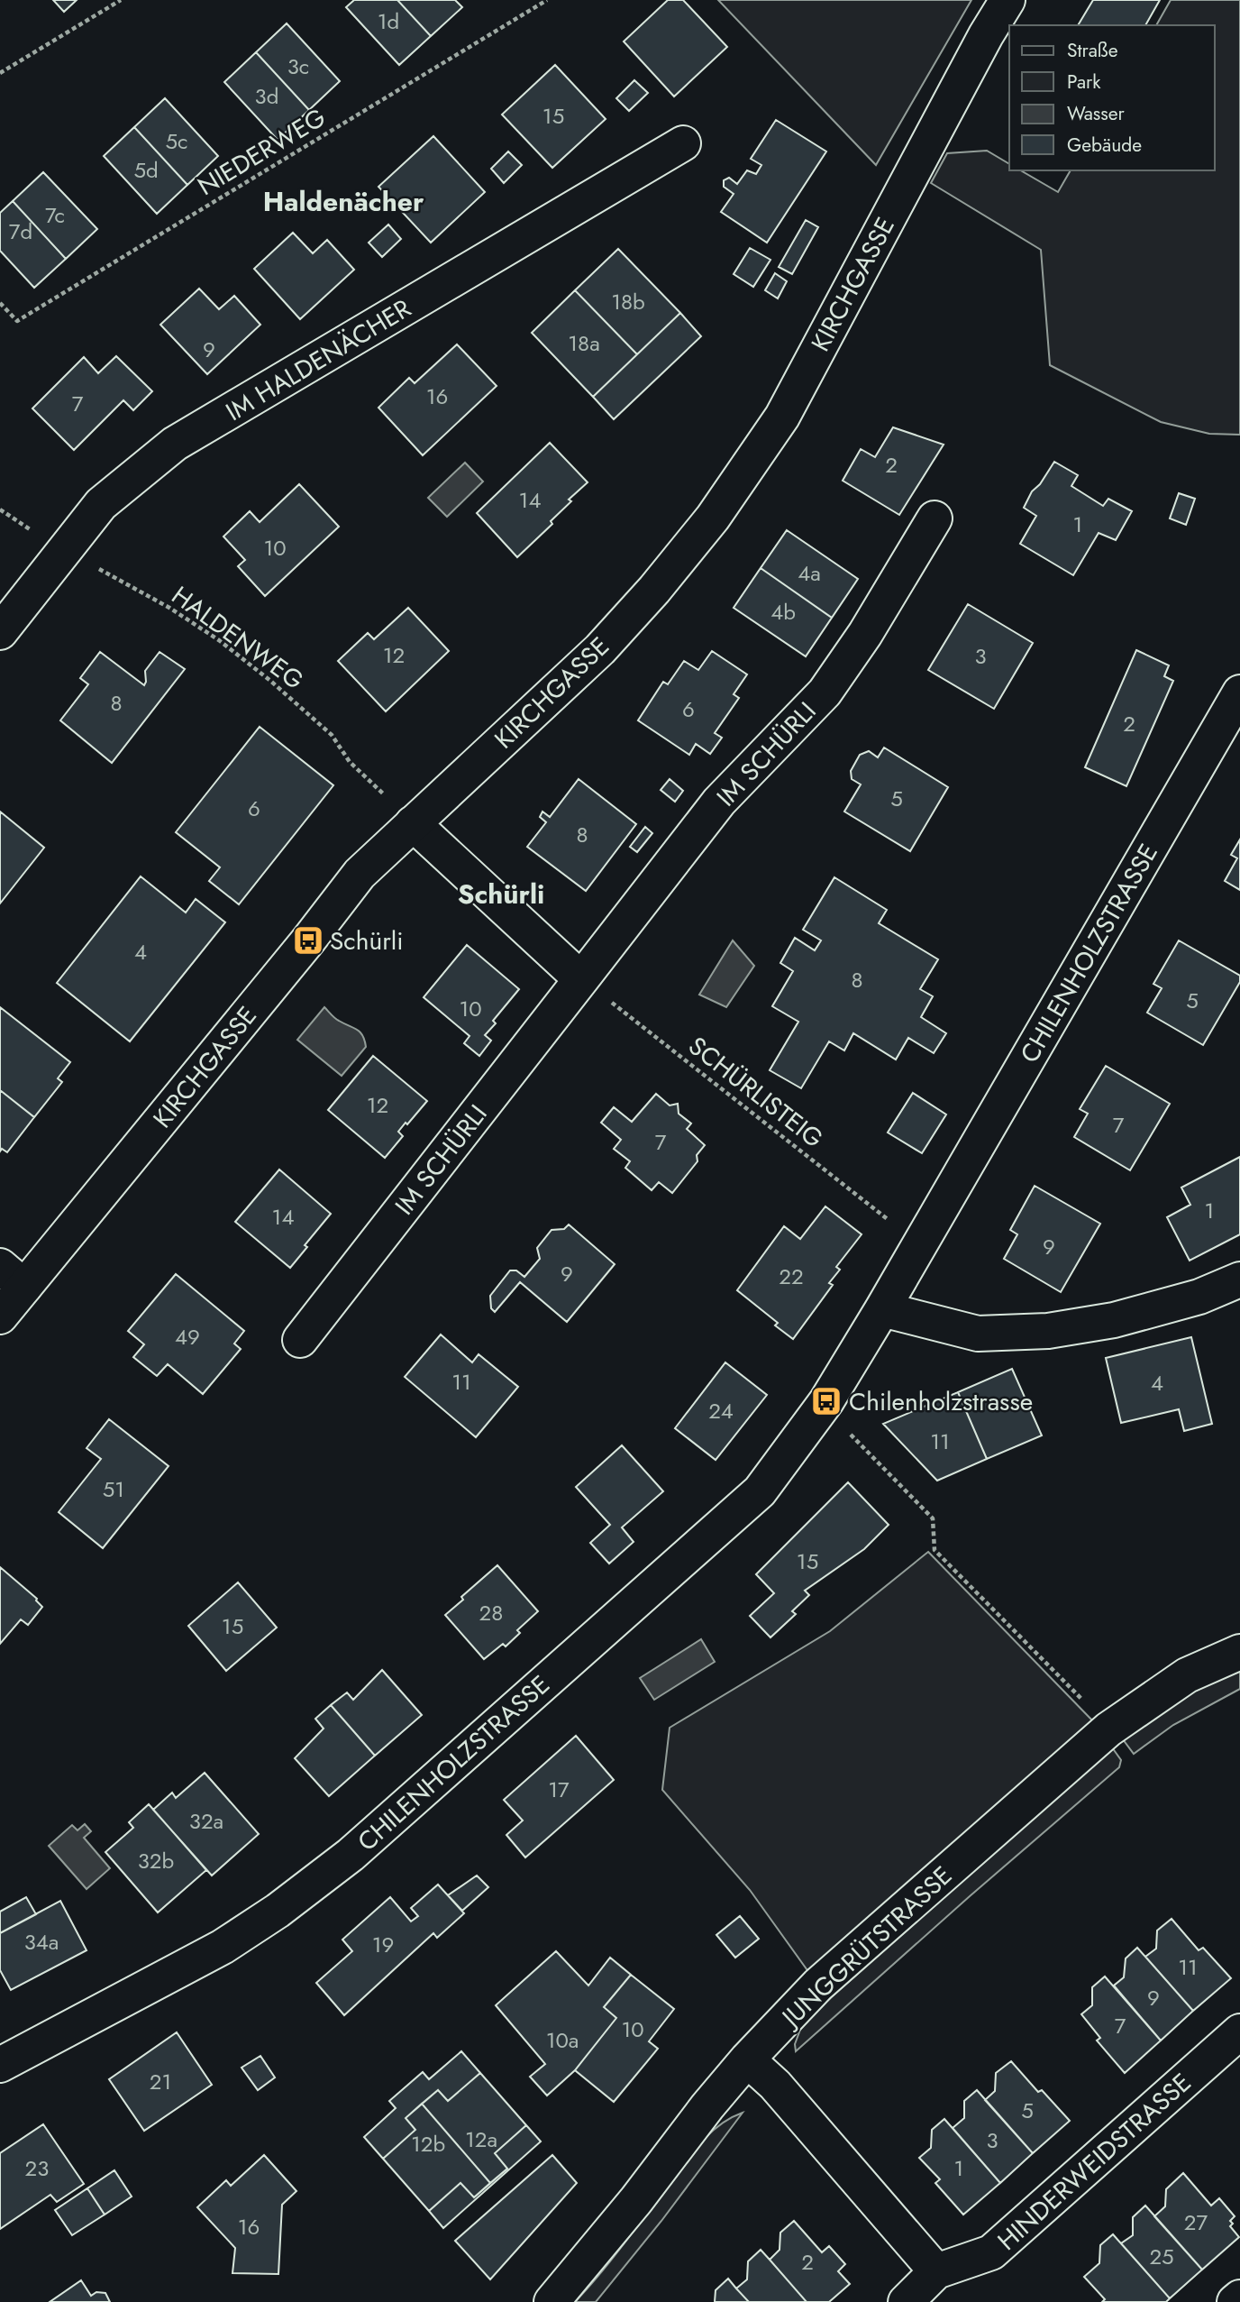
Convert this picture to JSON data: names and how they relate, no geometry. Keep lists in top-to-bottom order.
{
  "streets": {
    "street": [
      "KIRCHGASSE",
      "IM HALDENÄCHER",
      "IM SCHÜRLI",
      "CHILENHOLZSTRASSE",
      "JUNGGRÜTSTRASSE",
      "HINDERWEIDSTRASSE"
    ],
    "path": ["NIEDERWEG", "HALDENWEG", "SCHÜRLISTEIG"]
  },
  "crossings": [
    ["IM HALDENÄCHER", "HALDENWEG"],
    ["IM SCHÜRLI", "SCHÜRLISTEIG"]
  ],
  "districts": ["Haldenächer", "Schürli"],
  "places": {
    "bus stop": ["Schürli", "Chilenholzstrasse"]
  },
  "house_numbers": [
    "1d",
    "3c",
    "3d",
    "15",
    "5c",
    "5d",
    "7c",
    "7d",
    "18b",
    "18a",
    "9",
    "16",
    "7",
    "2",
    "14",
    "1",
    "10",
    "4a",
    "4b",
    "12",
    "3",
    "8",
    "6",
    "2",
    "5",
    "6",
    "8",
    "4",
    "8",
    "5",
    "10",
    "12",
    "7",
    "7",
    "1",
    "14",
    "9",
    "9",
    "22",
    "49",
    "11",
    "4",
    "24",
    "11",
    "51",
    "15",
    "28",
    "15",
    "17",
    "32a",
    "32b",
    "34a",
    "19",
    "11",
    "9",
    "7",
    "10",
    "10a",
    "21",
    "5",
    "12a",
    "3",
    "12b",
    "23",
    "1",
    "27",
    "16",
    "25",
    "2"
  ],
  "legend": [
    "Straße",
    "Park",
    "Wasser",
    "Gebäude"
  ]
}
